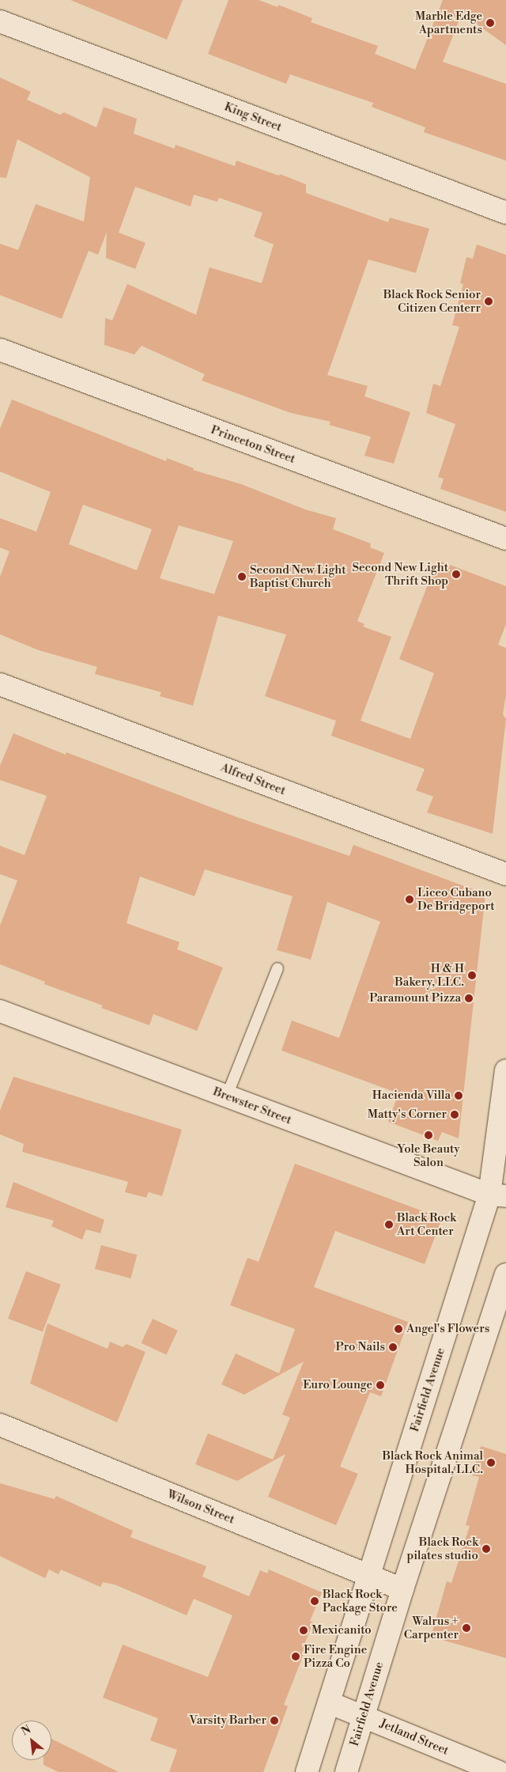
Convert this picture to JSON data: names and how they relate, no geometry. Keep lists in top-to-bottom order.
{
  "streets": {
    "street": [
      "King Street",
      "Princeton Street",
      "Alfred Street",
      "Brewster Street",
      "Fairfield Avenue",
      "Wilson Street",
      "Jetland Street"
    ]
  },
  "crossings": [
    ["Brewster Street", "Fairfield Avenue"],
    ["Fairfield Avenue", "Wilson Street"],
    ["Fairfield Avenue", "Jetland Street"]
  ],
  "places": [
    "Marble Edge Apartments",
    "Black Rock Senior Citizen Centerr",
    "Second New Light Thrift Shop",
    "Second New Light Baptist Church",
    "Liceo Cubano De Bridgeport",
    "H & H Bakery, LLC.",
    "Paramount Pizza",
    "Hacienda Villa",
    "Matty's Corner",
    "Yole Beauty Salon",
    "Black Rock Art Center",
    "Angel's Flowers",
    "Pro Nails",
    "Euro Lounge",
    "Black Rock Animal Hospital, LLC.",
    "Black Rock pilates studio",
    "Black Rock Package Store",
    "Walrus + Carpenter",
    "Mexicanito",
    "Fire Engine Pizza Co",
    "Varsity Barber"
  ],
  "north": "top left"
}
